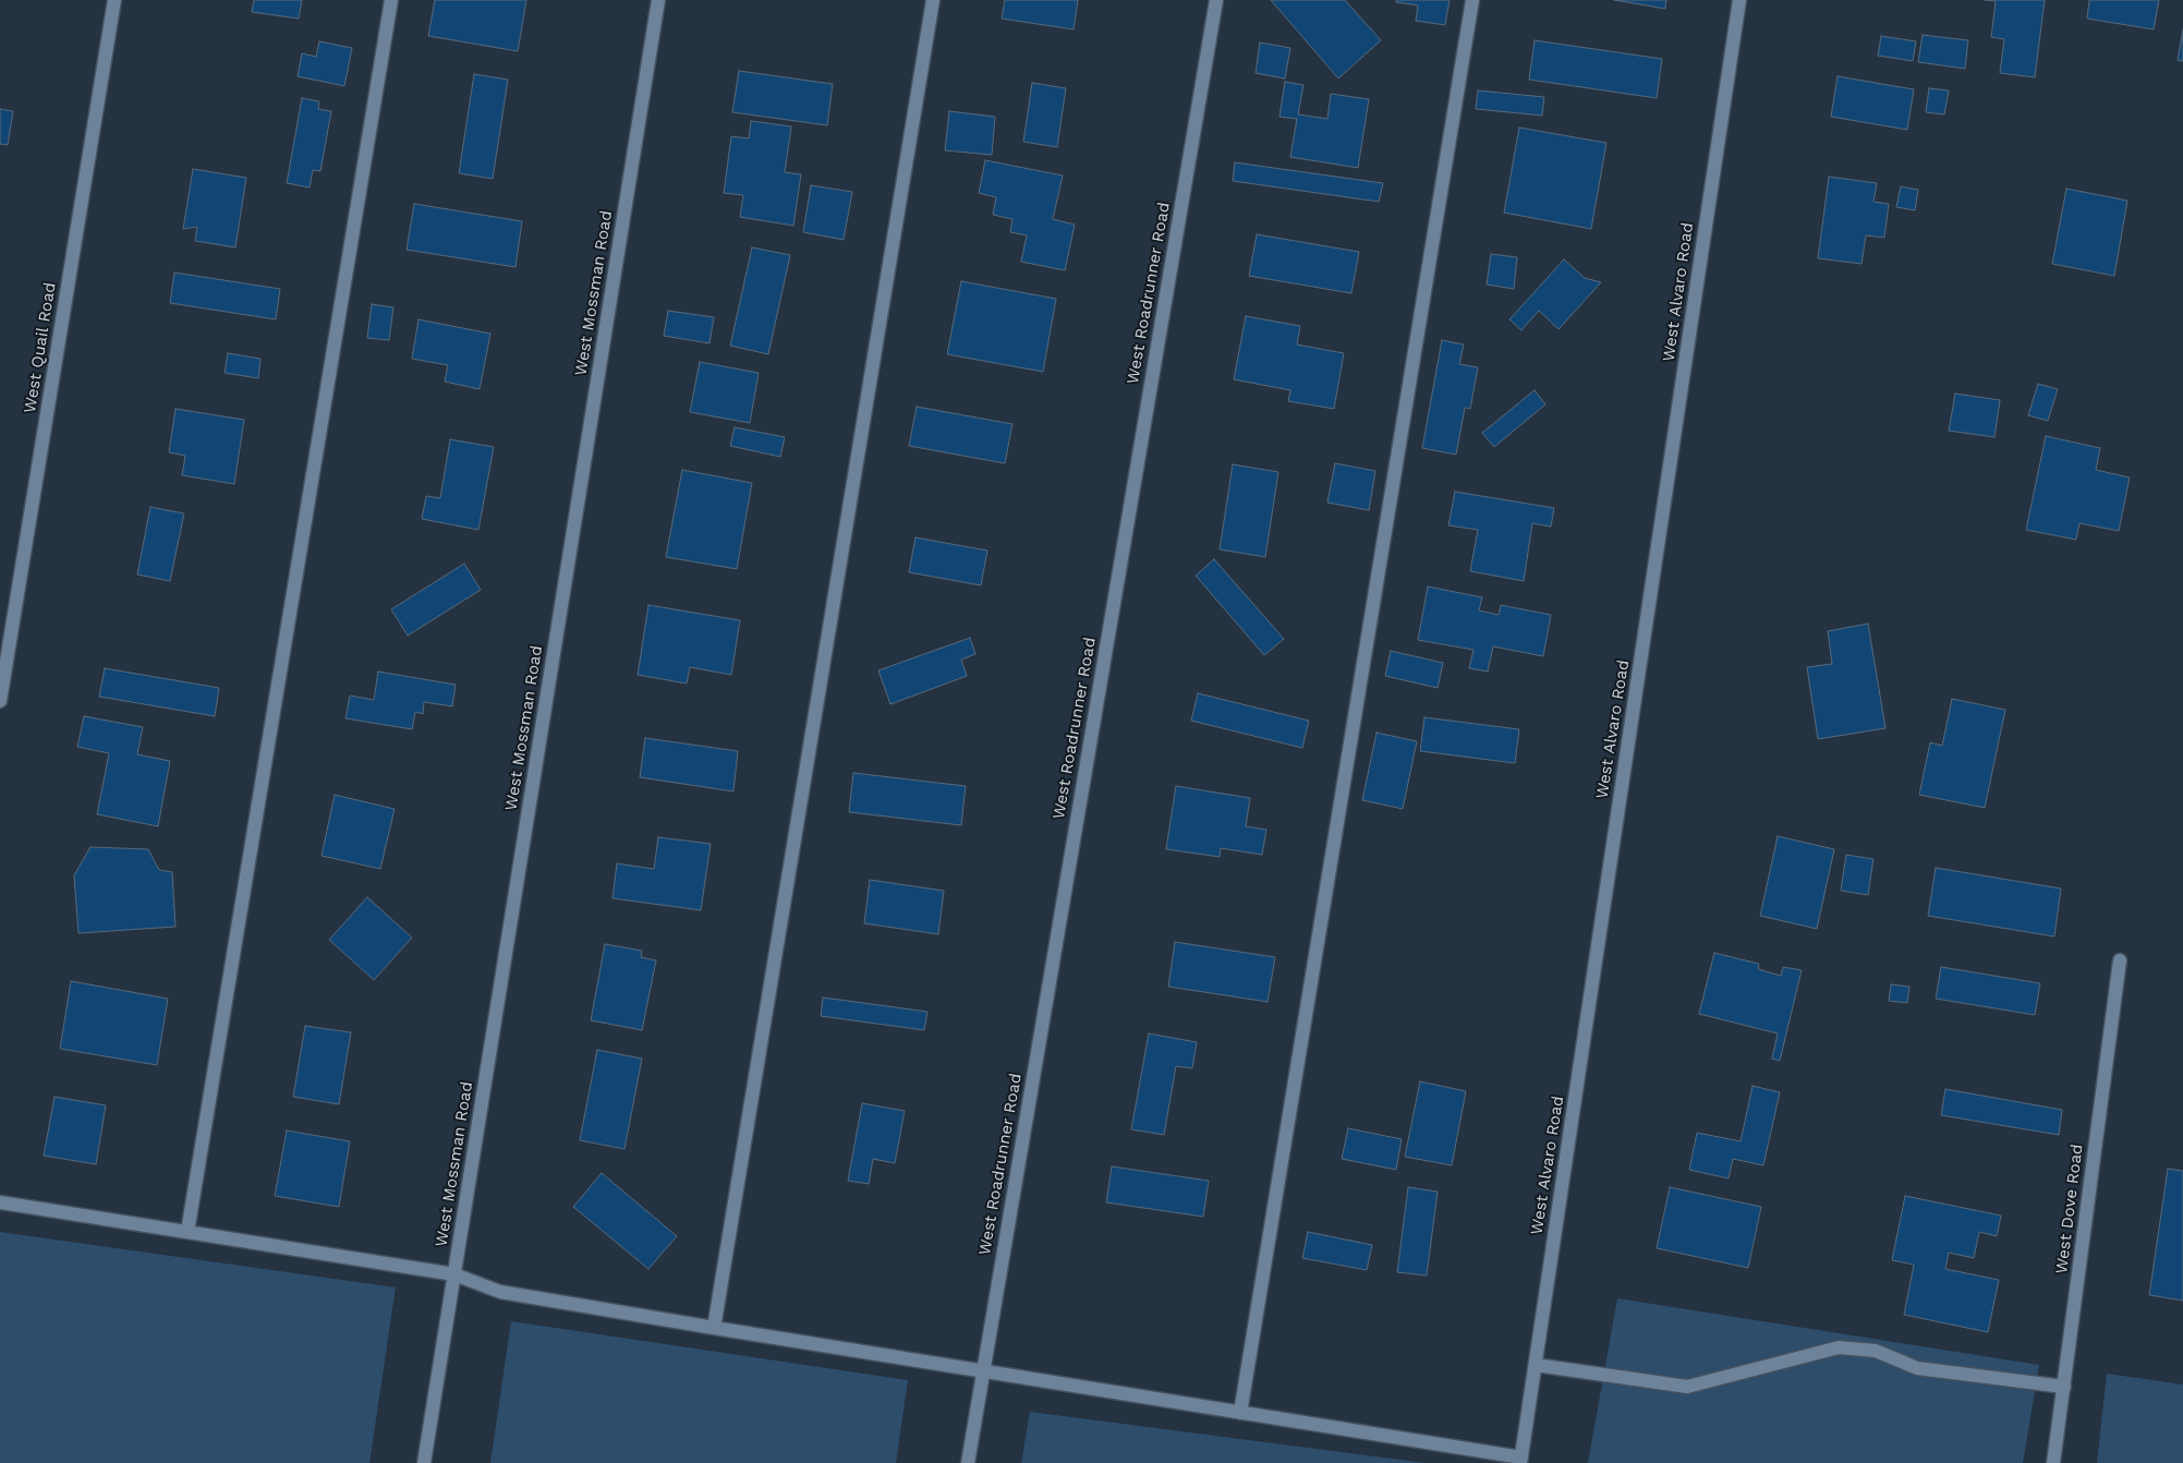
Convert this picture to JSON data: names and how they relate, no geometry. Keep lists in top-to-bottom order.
{
  "streets": {
    "street": [
      "West Alvaro Road",
      "West Mossman Road",
      "West Roadrunner Road",
      "West Quail Road",
      "West Dove Road"
    ]
  }
}
